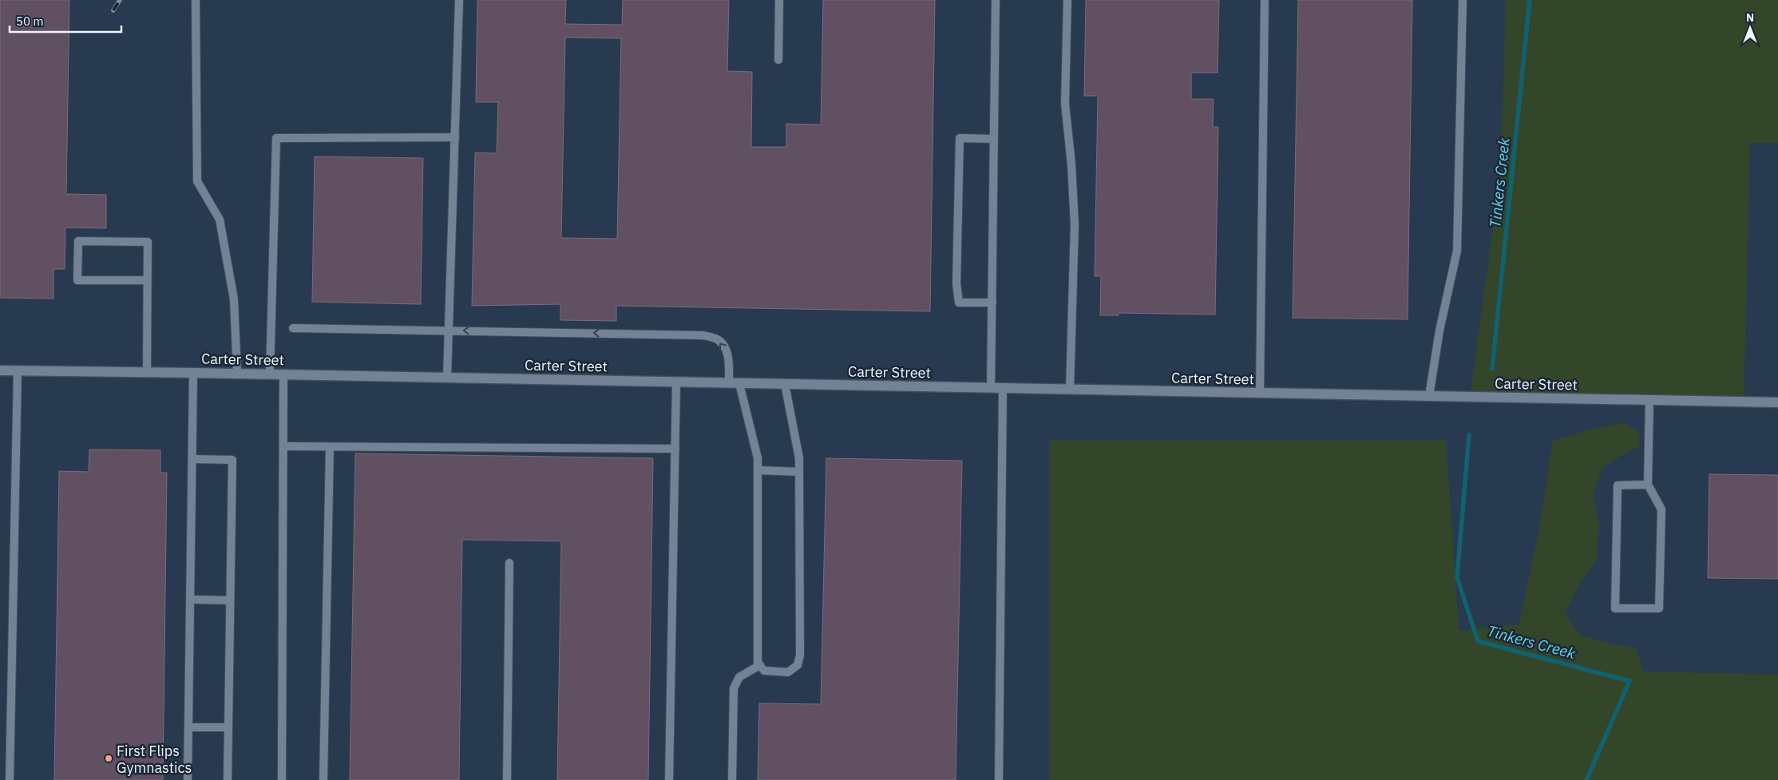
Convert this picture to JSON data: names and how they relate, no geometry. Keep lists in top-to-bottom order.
{
  "streets": {
    "street": ["Carter Street"]
  },
  "water": ["Tinkers Creek"],
  "places": ["First Flips Gymnastics"],
  "scale_bar": "50 m",
  "north": "top"
}
